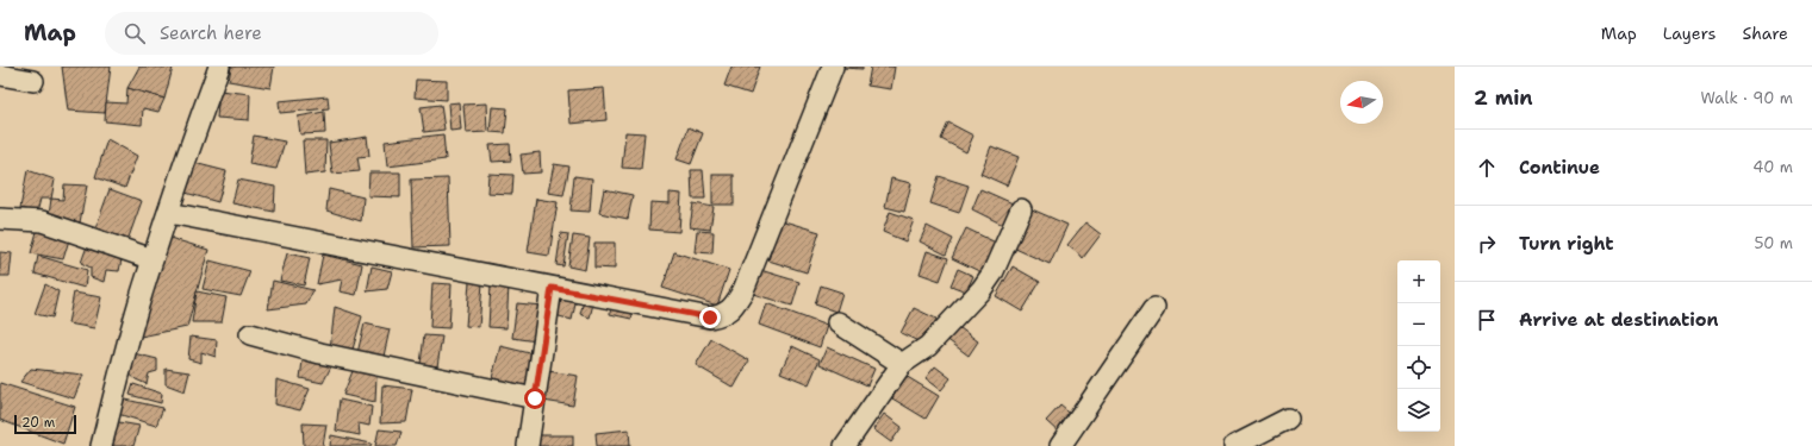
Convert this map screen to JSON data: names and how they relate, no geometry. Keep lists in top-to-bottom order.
{
  "scale_bar": "20 m",
  "north": "left",
  "page": {
    "header": "Map",
    "search": "Search here",
    "nav": ["Map", "Layers", "Share"],
    "heading": ["2 min", "Walk · 90 m"],
    "list": [
      ["Continue", "40 m"],
      ["Turn right", "50 m"],
      "Arrive at destination"
    ],
    "map_buttons": ["+", "−"],
    "scale": "20 m"
  }
}
